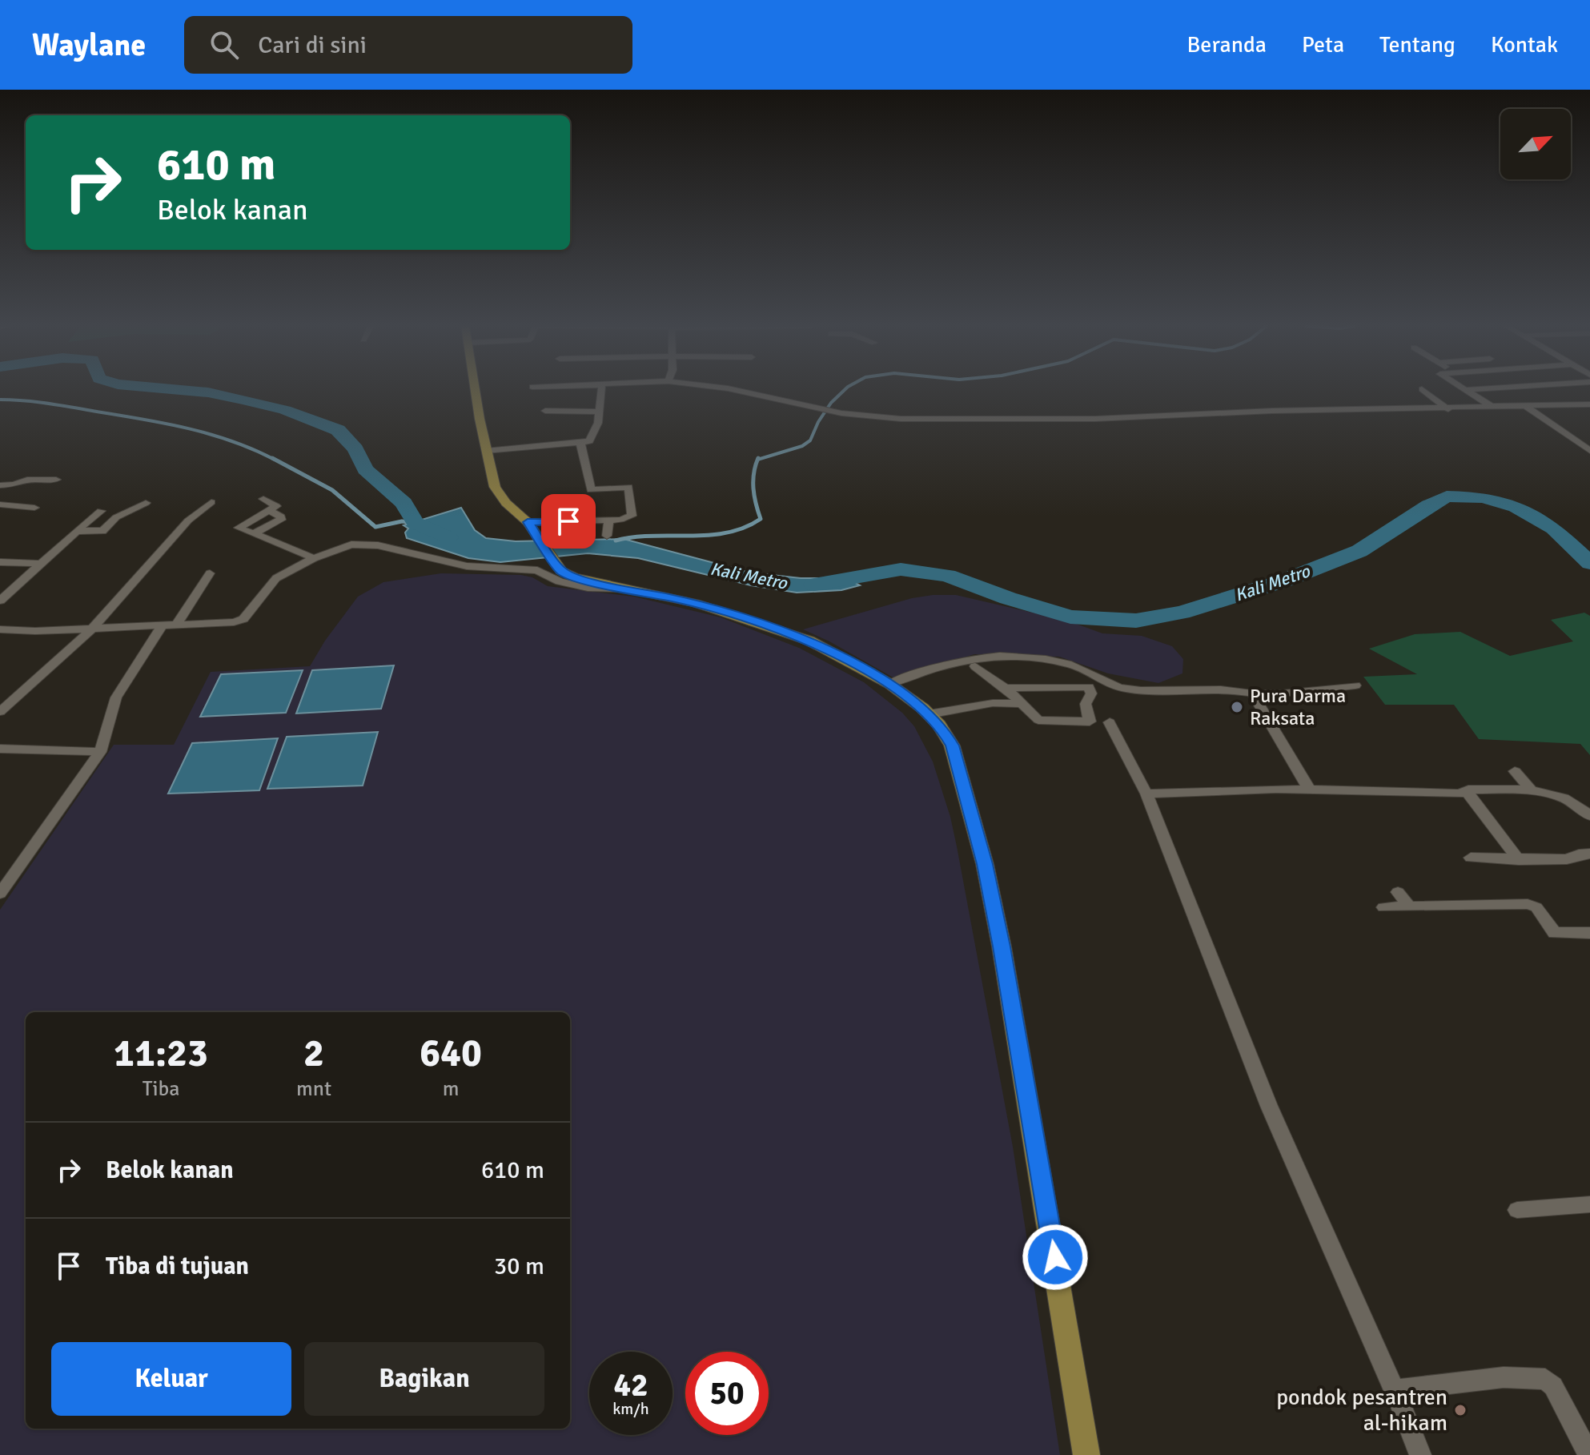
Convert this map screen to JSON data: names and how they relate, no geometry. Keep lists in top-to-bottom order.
{
  "water": ["Kali Metro"],
  "places": ["Pura Darma Raksata", "pondok pesantren al-hikam"],
  "north": "top right",
  "page": {
    "header": "Waylane",
    "search": "Cari di sini",
    "nav": [
      "Beranda",
      "Peta",
      "Tentang",
      "Kontak"
    ],
    "turn": ["610 m", "Belok kanan"],
    "eta": [
      "11:23",
      "Tiba",
      "2",
      "mnt",
      "640",
      "m"
    ],
    "list": [
      {
        "name": "Belok kanan",
        "value": "610 m"
      },
      {
        "name": "Tiba di tujuan",
        "value": "30 m"
      }
    ],
    "buttons": ["Keluar", "Bagikan"],
    "speed": "42 km/h",
    "limit": "50"
  }
}
